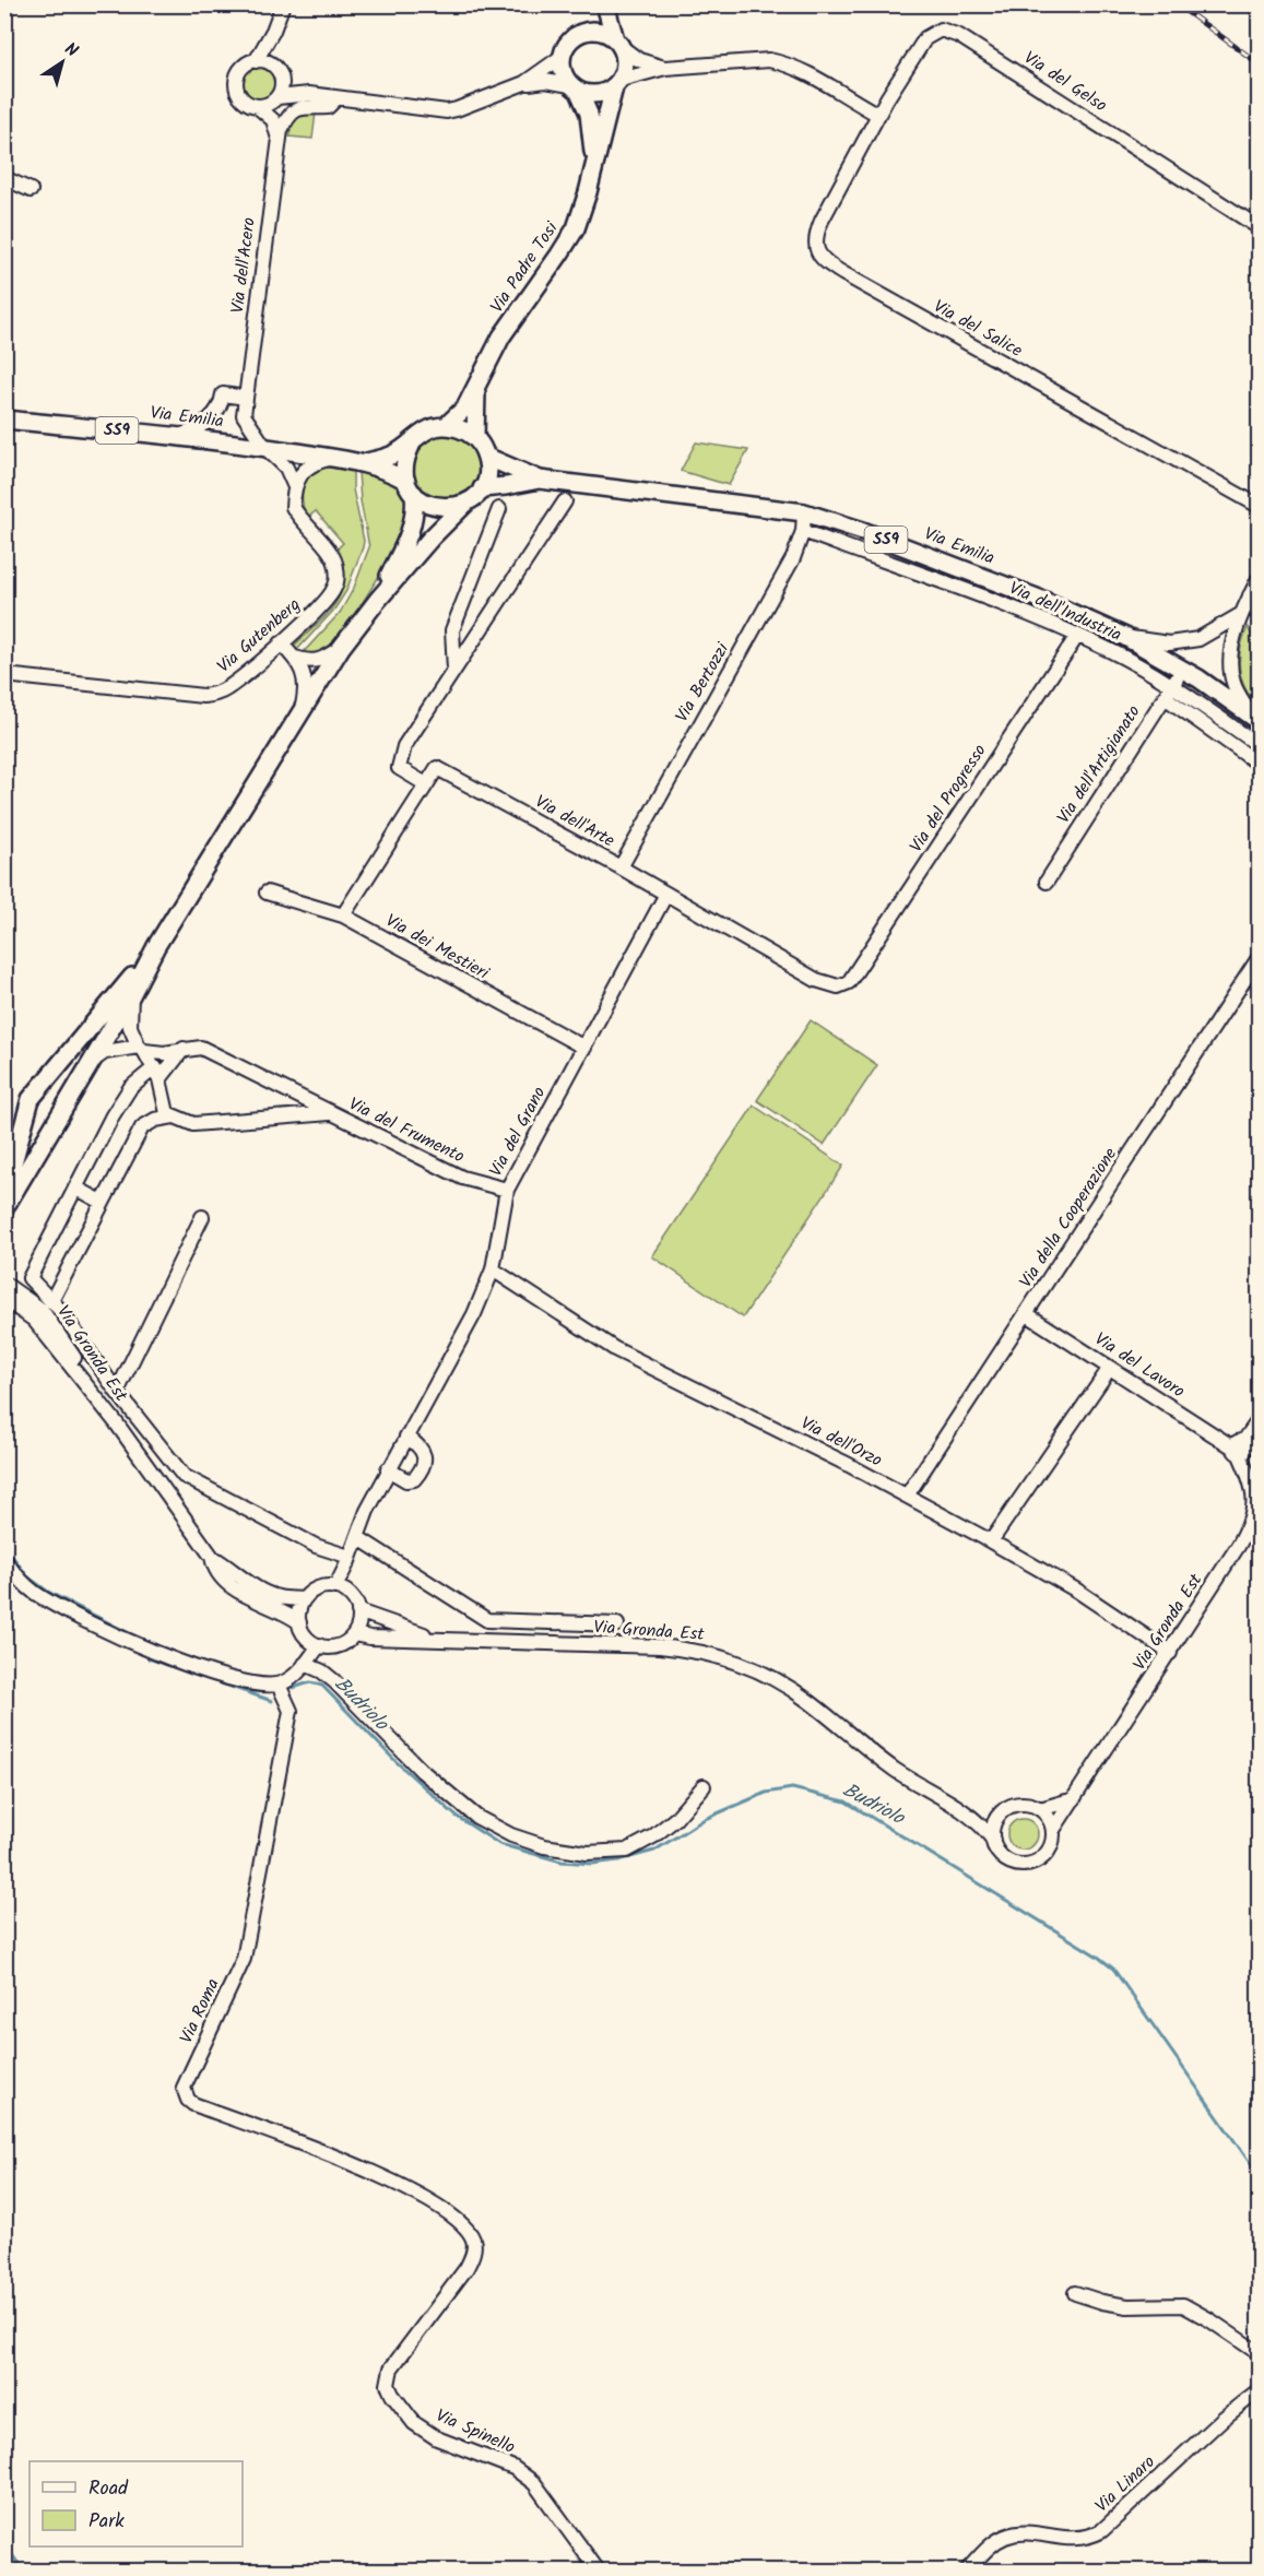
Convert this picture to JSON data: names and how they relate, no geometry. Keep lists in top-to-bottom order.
{
  "streets": {
    "main road": ["Via Padre Tosi", "Via Emilia", "SS9"],
    "street": [
      "Via del Gelso",
      "Via dell'Acero",
      "Via del Salice",
      "Via dell'Industria",
      "Via Gutenberg",
      "Via Bertozzi",
      "Via dell'Artigianato",
      "Via del Progresso",
      "Via dell'Arte",
      "Via dei Mestieri",
      "Via del Frumento",
      "Via del Grano",
      "Via della Cooperazione",
      "Via Gronda Est",
      "Via del Lavoro",
      "Via dell'Orzo",
      "Via Roma",
      "Via Spinello",
      "Via Linaro"
    ]
  },
  "crossings": [
    ["Via del Gelso", "Via del Salice"],
    ["Via dell'Acero", "Via Emilia"],
    ["Via dell'Acero", "Via Gutenberg"],
    ["Via Padre Tosi", "Via Emilia"],
    ["Via Emilia", "Via Gutenberg"],
    ["Via Emilia", "Via Bertozzi"],
    ["Via Emilia", "Via dell'Artigianato"],
    ["Via dell'Industria", "Via Bertozzi"],
    ["Via dell'Industria", "Via dell'Artigianato"],
    ["Via dell'Industria", "Via del Progresso"],
    ["Via Bertozzi", "Via dell'Arte"],
    ["Via del Progresso", "Via dell'Arte"],
    ["Via dell'Arte", "Via del Grano"],
    ["Via dei Mestieri", "Via del Grano"],
    ["Via del Frumento", "Via del Grano"],
    ["Via del Grano", "Via Gronda Est"],
    ["Via del Grano", "Via dell'Orzo"],
    ["Via della Cooperazione", "Via del Lavoro"],
    ["Via della Cooperazione", "Via dell'Orzo"],
    ["Via Gronda Est", "Via del Lavoro"],
    ["Via Gronda Est", "Via dell'Orzo"],
    ["Via Roma", "Via Spinello"]
  ],
  "water": ["Budriolo"],
  "legend": ["Road", "Park"],
  "north": "top right"
}
